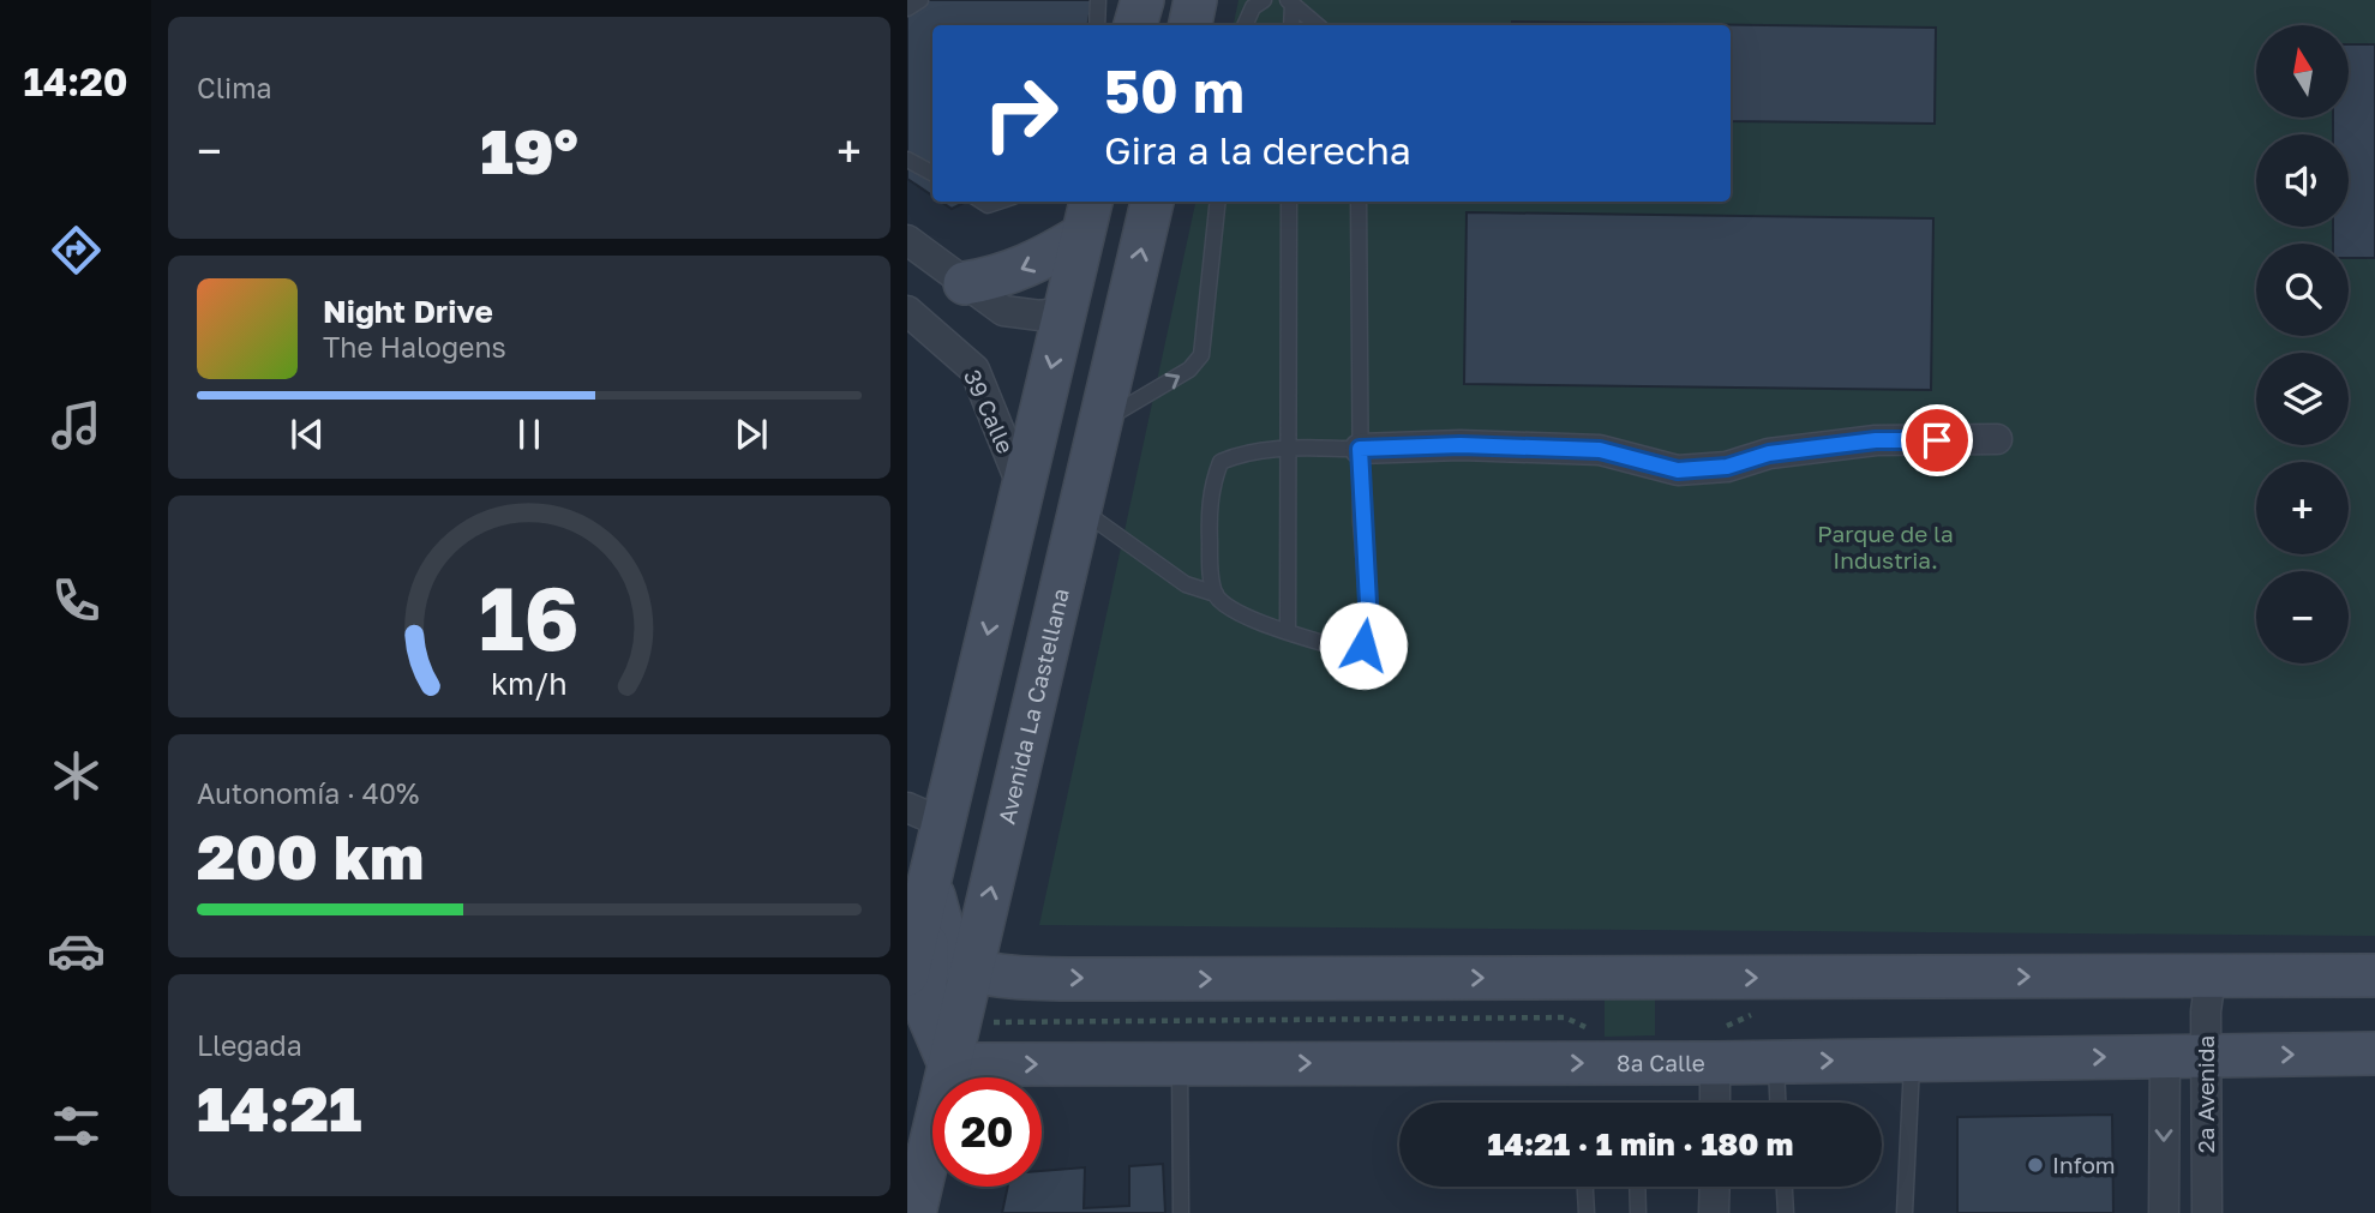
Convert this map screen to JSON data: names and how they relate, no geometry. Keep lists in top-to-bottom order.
{
  "streets": {
    "street": [
      "39 Calle",
      "Avenida La Castellana",
      "8a Calle",
      "2a Avenida"
    ]
  },
  "crossings": [
    ["Avenida La Castellana", "8a Calle"],
    ["8a Calle", "2a Avenida"]
  ],
  "parks": ["Parque de la Industria."],
  "places": ["Infom"],
  "north": "top",
  "page": {
    "tabs": "14:20",
    "tile": [
      "Clima",
      ["Autonomía · 40%", "200 km"],
      ["Llegada", "14:21"]
    ],
    "map_buttons": ["+", "−"],
    "turn": ["50 m", "Gira a la derecha"],
    "heat": ["−", "19°", "+"],
    "song": ["Night Drive", "The Halogens"],
    "limit": "20",
    "trip": "14:21 · 1 min · 180 m",
    "gauge": ["16", "km/h"]
  }
}
